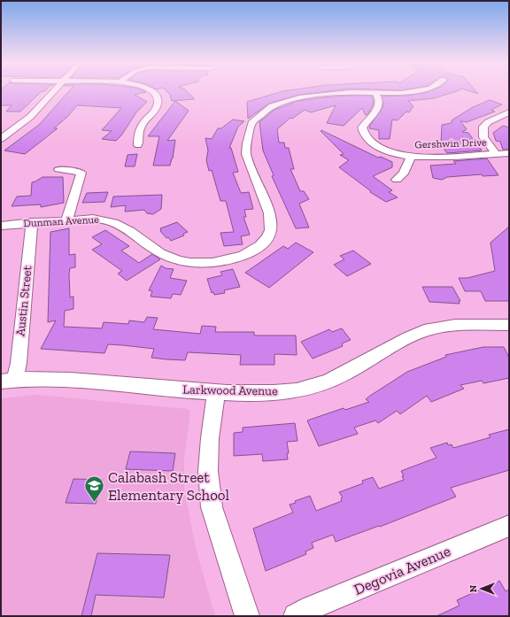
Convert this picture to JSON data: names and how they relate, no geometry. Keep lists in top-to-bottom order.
{
  "streets": {
    "street": [
      "Gershwin Drive",
      "Dunman Avenue",
      "Austin Street",
      "Larkwood Avenue",
      "Degovia Avenue"
    ]
  },
  "crossings": [
    ["Gershwin Drive", "Dunman Avenue"],
    ["Dunman Avenue", "Austin Street"],
    ["Austin Street", "Larkwood Avenue"]
  ],
  "places": {
    "school or university": ["Calabash Street Elementary School"]
  },
  "north": "left"
}
